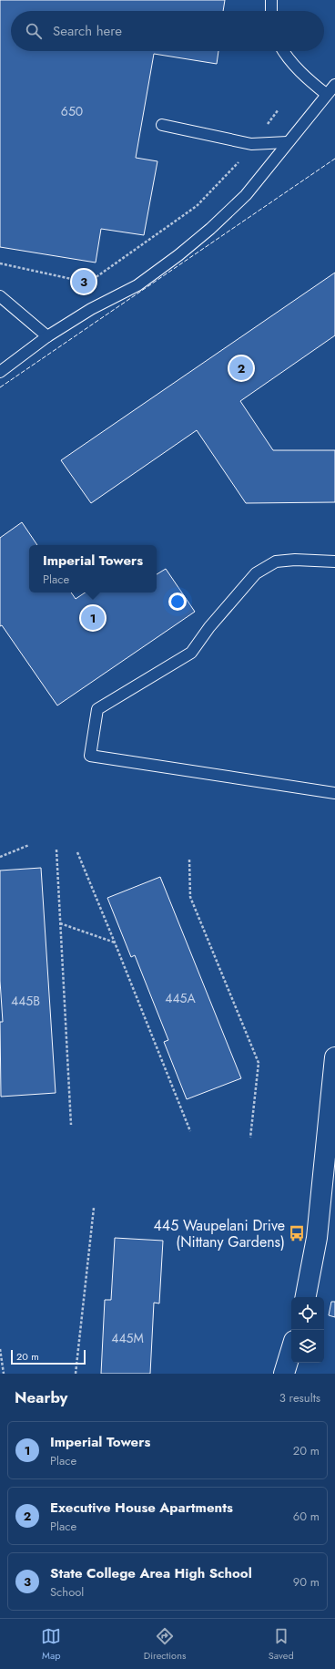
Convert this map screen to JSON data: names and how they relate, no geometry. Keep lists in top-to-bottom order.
{
  "places": {
    "bus stop": ["445 Waupelani Drive (Nittany Gardens)"]
  },
  "house_numbers": [
    "650",
    "445A",
    "445B",
    "445M"
  ],
  "scale_bar": "20 m",
  "page": {
    "search": "Search here",
    "pins": ["3", "2", "1"],
    "popup": ["Imperial Towers", "Place"],
    "scale": "20 m",
    "heading": ["Nearby", "3 results"],
    "list": [
      {
        "mark": "1",
        "name": "Imperial Towers",
        "note": "Place",
        "value": "20 m"
      },
      {
        "mark": "2",
        "name": "Executive House Apartments",
        "note": "Place",
        "value": "60 m"
      },
      {
        "mark": "3",
        "name": "State College Area High School",
        "note": "School",
        "value": "90 m"
      }
    ],
    "nav": ["Map", "Directions", "Saved"]
  }
}
